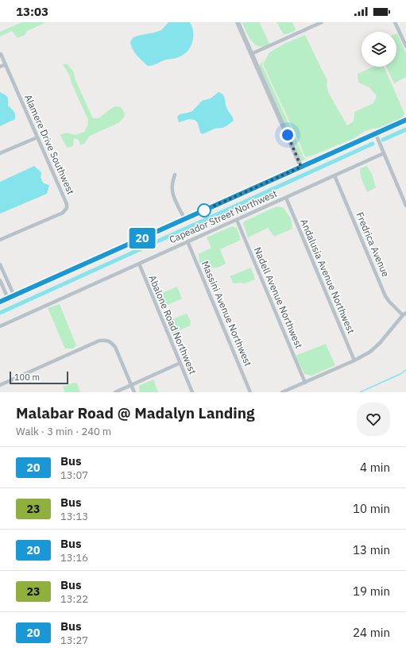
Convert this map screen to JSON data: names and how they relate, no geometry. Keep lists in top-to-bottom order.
{
  "streets": {
    "street": [
      "Alamere Drive Southwest",
      "Capeador Street Northwest",
      "Fredrica Avenue",
      "Andalusia Avenue Northwest",
      "Nadell Avenue Northwest",
      "Massini Avenue Northwest",
      "Abalone Road Northwest"
    ]
  },
  "crossings": [
    ["Capeador Street Northwest", "Fredrica Avenue"],
    ["Capeador Street Northwest", "Andalusia Avenue Northwest"],
    ["Capeador Street Northwest", "Nadell Avenue Northwest"],
    ["Capeador Street Northwest", "Massini Avenue Northwest"],
    ["Capeador Street Northwest", "Abalone Road Northwest"]
  ],
  "lines": ["bus line 20"],
  "scale_bar": "100 m",
  "page": {
    "status": "13:03",
    "on_map": "20",
    "scale": "100 m",
    "heading": ["Malabar Road @ Madalyn Landing", "Walk · 3 min · 240 m"],
    "list": [
      {
        "mark": "20",
        "name": "Bus",
        "note": "13:07",
        "value": "4 min"
      },
      {
        "mark": "23",
        "name": "Bus",
        "note": "13:13",
        "value": "10 min"
      },
      {
        "mark": "20",
        "name": "Bus",
        "note": "13:16",
        "value": "13 min"
      },
      {
        "mark": "23",
        "name": "Bus",
        "note": "13:22",
        "value": "19 min"
      },
      {
        "mark": "20",
        "name": "Bus",
        "note": "13:27",
        "value": "24 min"
      }
    ]
  }
}
